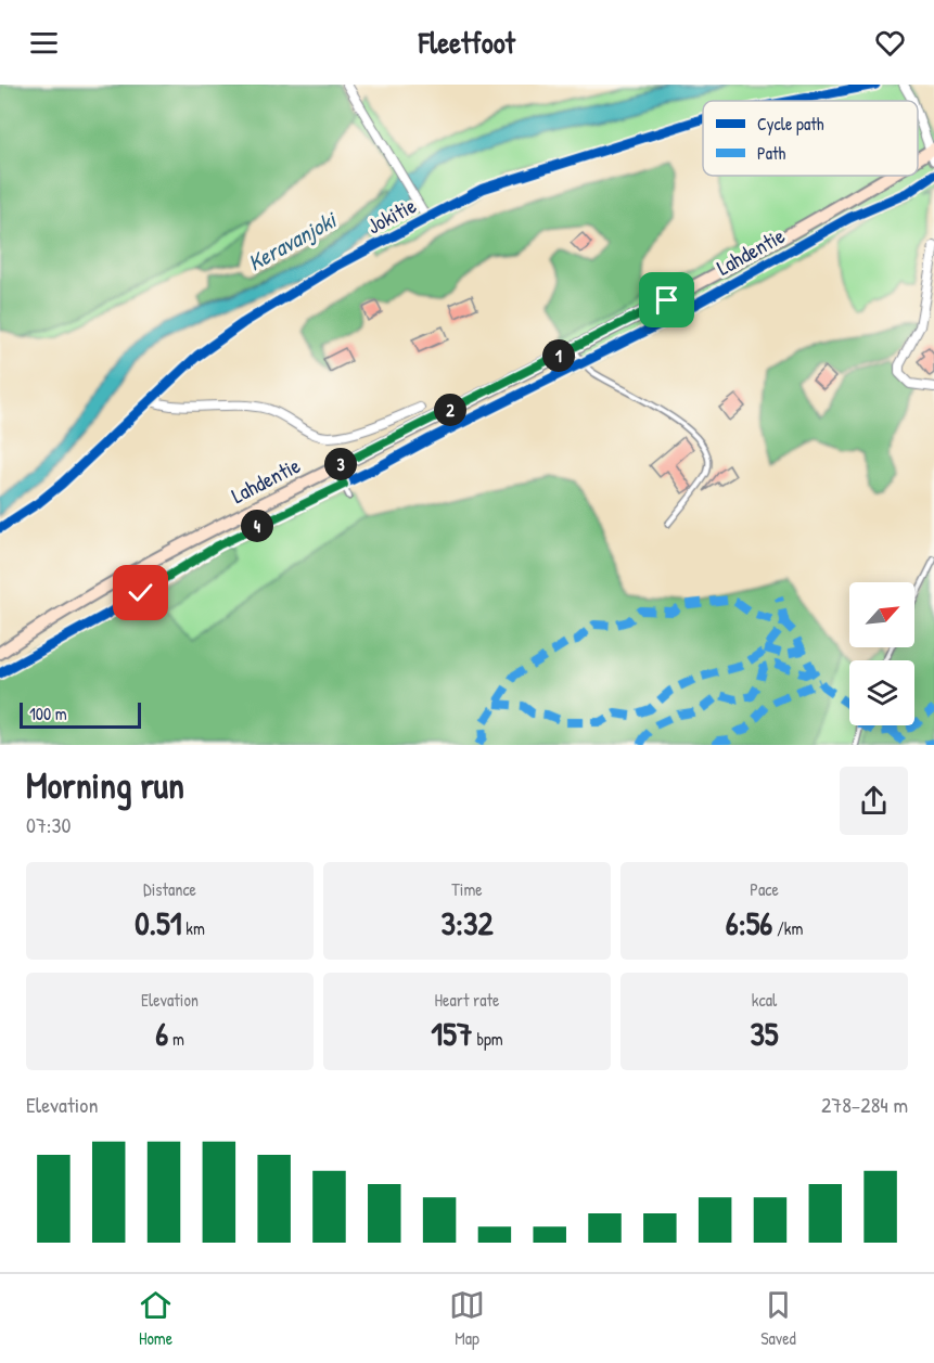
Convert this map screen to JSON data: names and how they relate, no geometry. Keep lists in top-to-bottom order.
{
  "streets": {
    "main road": ["Lahdentie"],
    "street": ["Jokitie"]
  },
  "water": ["Keravanjoki"],
  "legend": ["Cycle path", "Path"],
  "scale_bar": "100 m",
  "north": "top right",
  "page": {
    "header": "Fleetfoot",
    "pins": [
      "1",
      "2",
      "3",
      "4"
    ],
    "scale": "100 m",
    "heading": ["Morning run", "07:30"],
    "stats": [
      ["Distance", "0.51 km"],
      ["Time", "3:32"],
      ["Pace", "6:56 /km"],
      ["Elevation", "6 m"],
      ["Heart rate", "157 bpm"],
      ["kcal", "35"]
    ],
    "chart": ["Elevation", "278–284 m"],
    "tabs": ["Home", "Map", "Saved"]
  }
}
